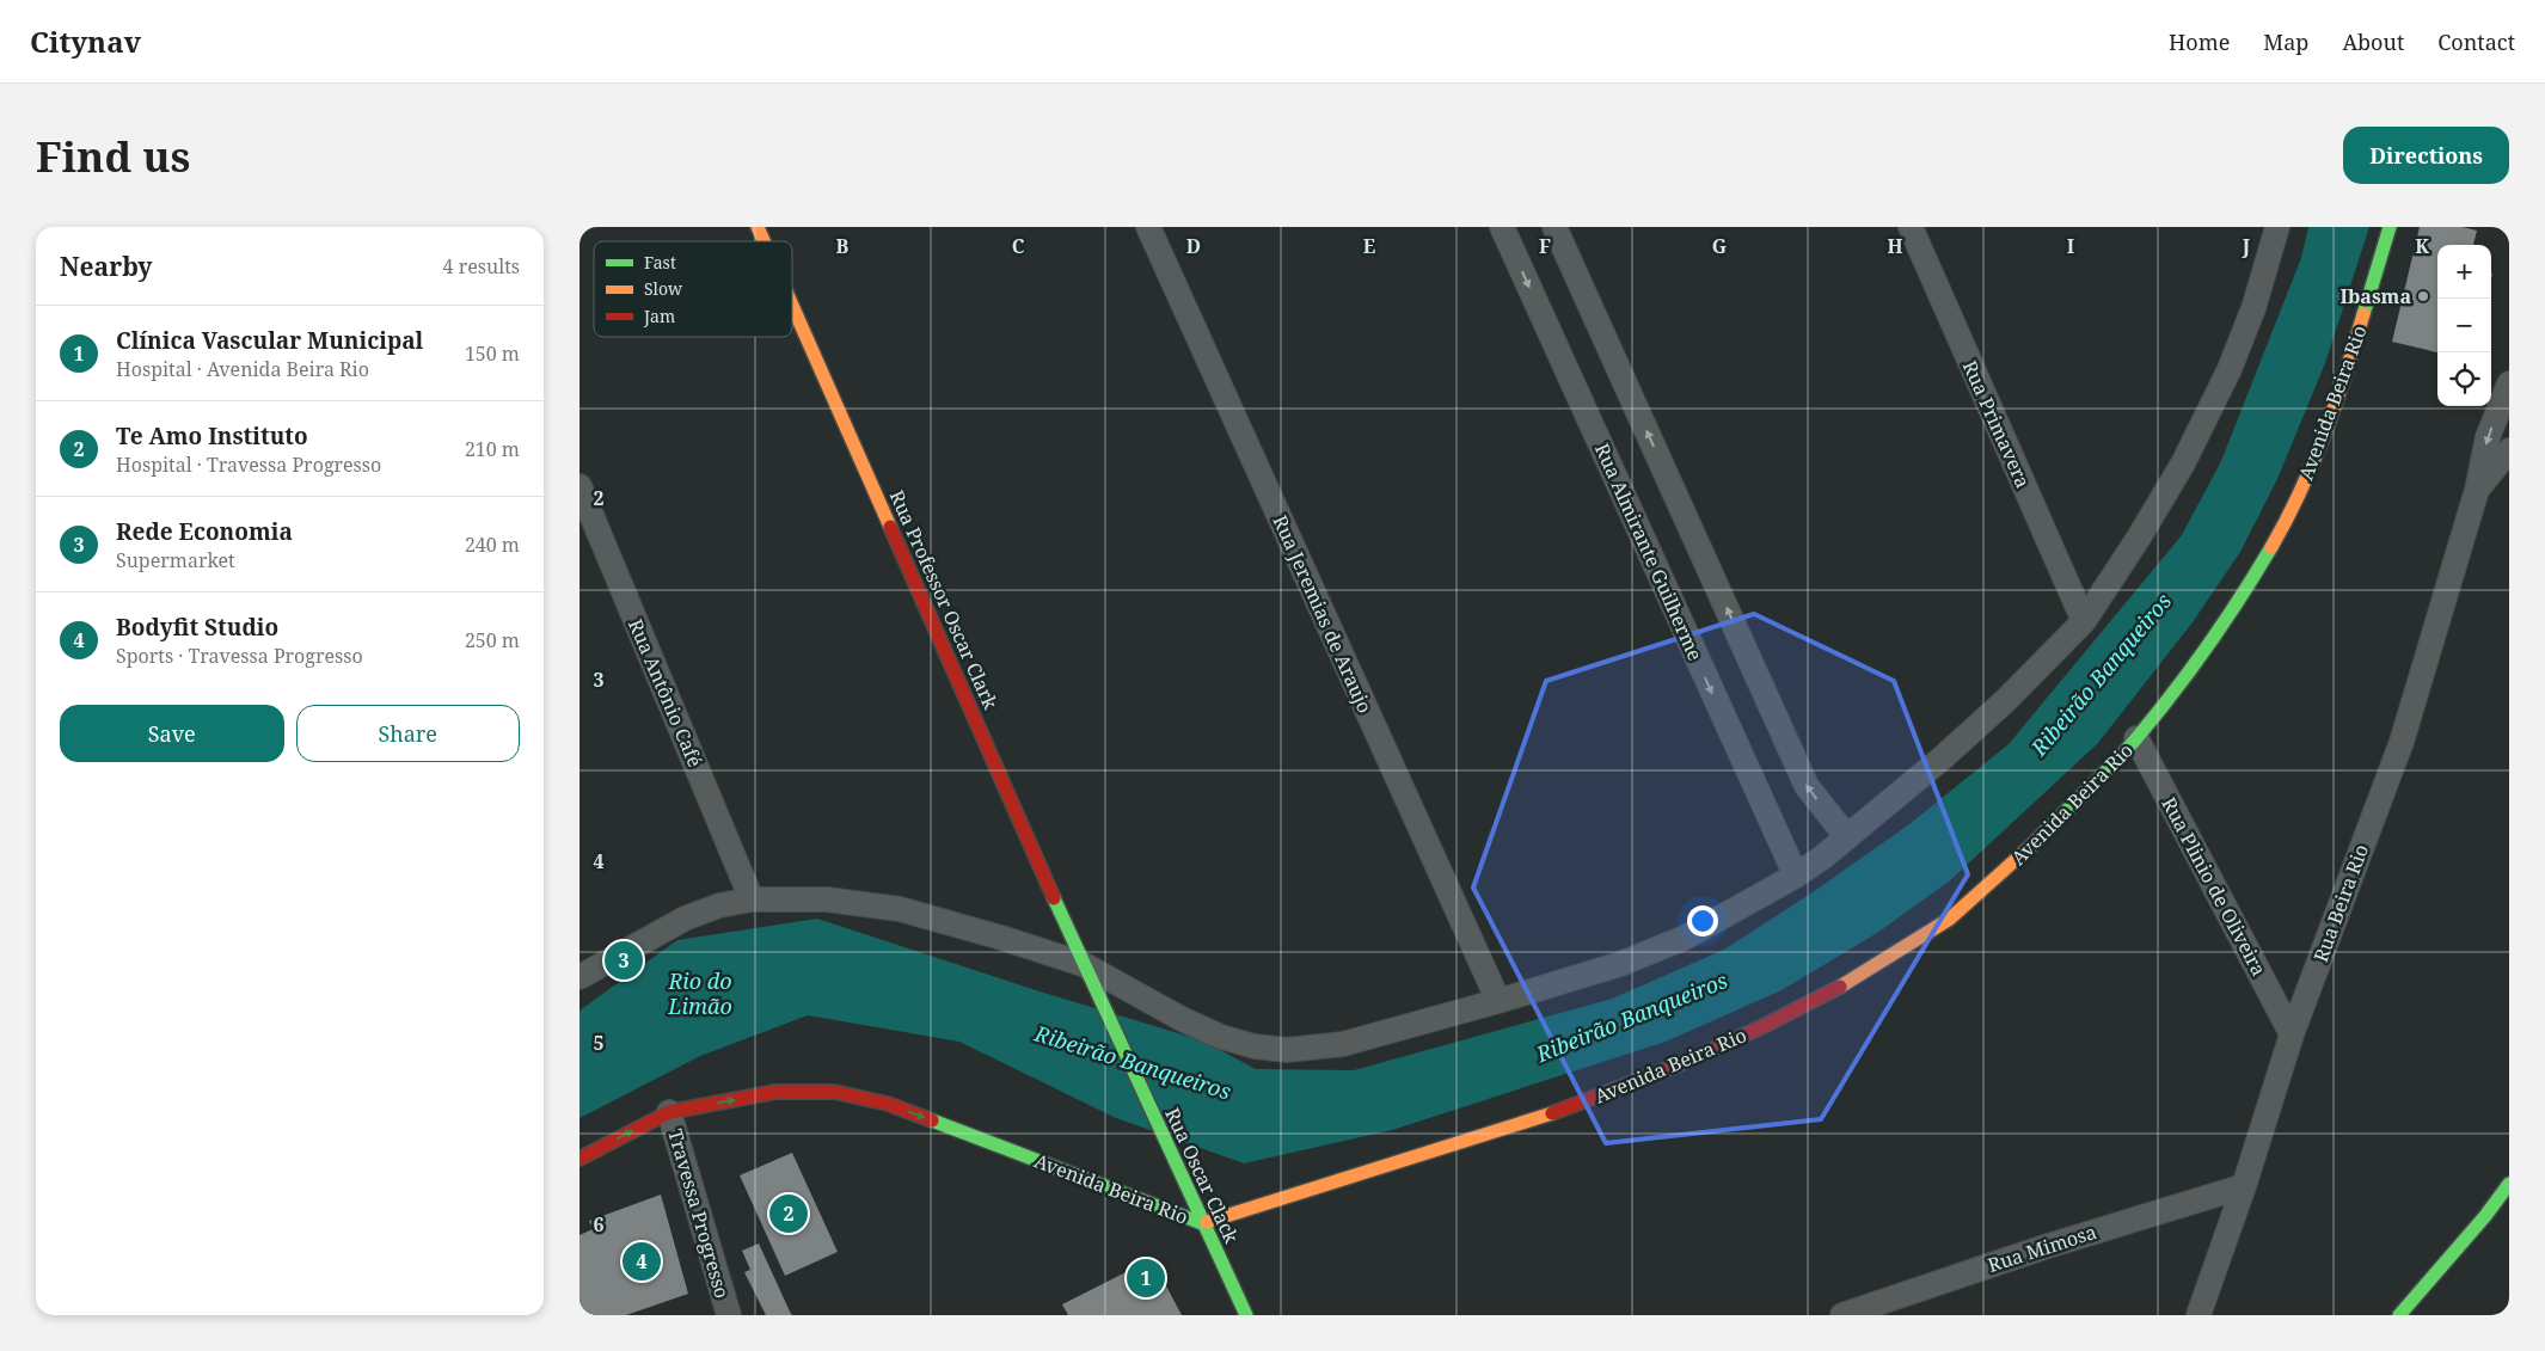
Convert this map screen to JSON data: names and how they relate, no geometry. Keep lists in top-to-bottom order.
{
  "streets": {
    "street": [
      "Avenida Beira Rio",
      "Rua Primavera",
      "Rua Almirante Guilherme",
      "Rua Professor Oscar Clark",
      "Rua Jeremias de Araujo",
      "Rua Antônio Café",
      "Rua Plinio de Oliveira",
      "Rua Beira Rio",
      "Rua Oscar Clack",
      "Travessa Progresso",
      "Rua Mimosa"
    ]
  },
  "crossings": [
    ["Avenida Beira Rio", "Rua Plinio de Oliveira"],
    ["Avenida Beira Rio", "Rua Oscar Clack"],
    ["Avenida Beira Rio", "Travessa Progresso"],
    ["Rua Professor Oscar Clark", "Rua Oscar Clack"],
    ["Rua Plinio de Oliveira", "Rua Beira Rio"],
    ["Rua Beira Rio", "Rua Mimosa"]
  ],
  "water": ["Ribeirão Banqueiros", "Rio do Limão"],
  "places": ["Ibasma"],
  "legend": ["Fast", "Slow", "Jam"],
  "page": {
    "header": "Citynav",
    "nav": [
      "Home",
      "Map",
      "About",
      "Contact"
    ],
    "buttons": [
      "Directions",
      ["Save", "Share"]
    ],
    "title": "Find us",
    "heading": ["Nearby", "4 results"],
    "map_buttons": ["+", "−"],
    "list": [
      {
        "mark": "1",
        "name": "Clínica Vascular Municipal",
        "note": "Hospital · Avenida Beira Rio",
        "value": "150 m"
      },
      {
        "mark": "2",
        "name": "Te Amo Instituto",
        "note": "Hospital · Travessa Progresso",
        "value": "210 m"
      },
      {
        "mark": "3",
        "name": "Rede Economia",
        "note": "Supermarket",
        "value": "240 m"
      },
      {
        "mark": "4",
        "name": "Bodyfit Studio",
        "note": "Sports · Travessa Progresso",
        "value": "250 m"
      }
    ],
    "pins": [
      "3",
      "2",
      "4",
      "1"
    ]
  },
  "grid": {
    "columns": [
      "B",
      "C",
      "D",
      "E",
      "F",
      "G",
      "H",
      "I",
      "J",
      "K"
    ],
    "rows": [
      "2",
      "3",
      "4",
      "5",
      "6"
    ]
  }
}
